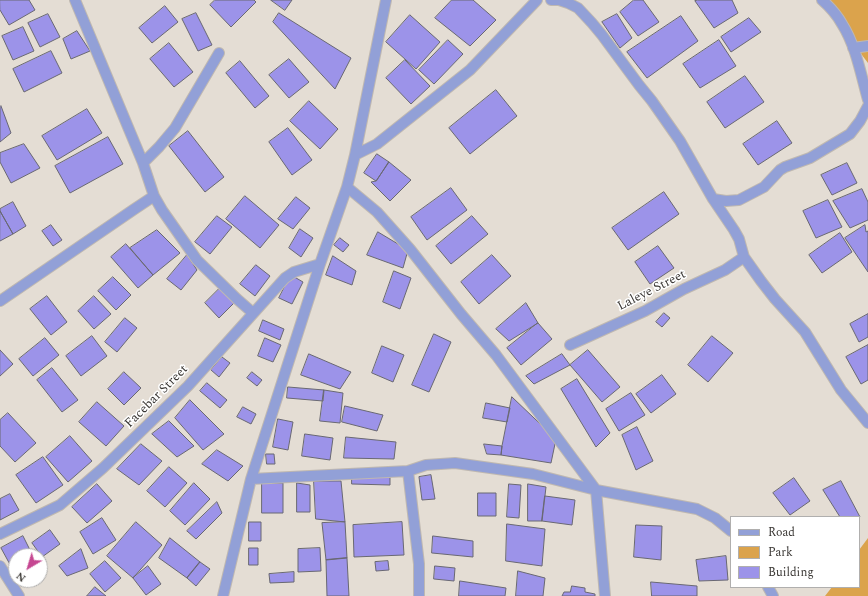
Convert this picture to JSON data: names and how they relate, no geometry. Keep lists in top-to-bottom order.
{
  "streets": {
    "street": ["Laleye Street", "Facebar Street"]
  },
  "legend": ["Road", "Park", "Building"],
  "north": "bottom left"
}
